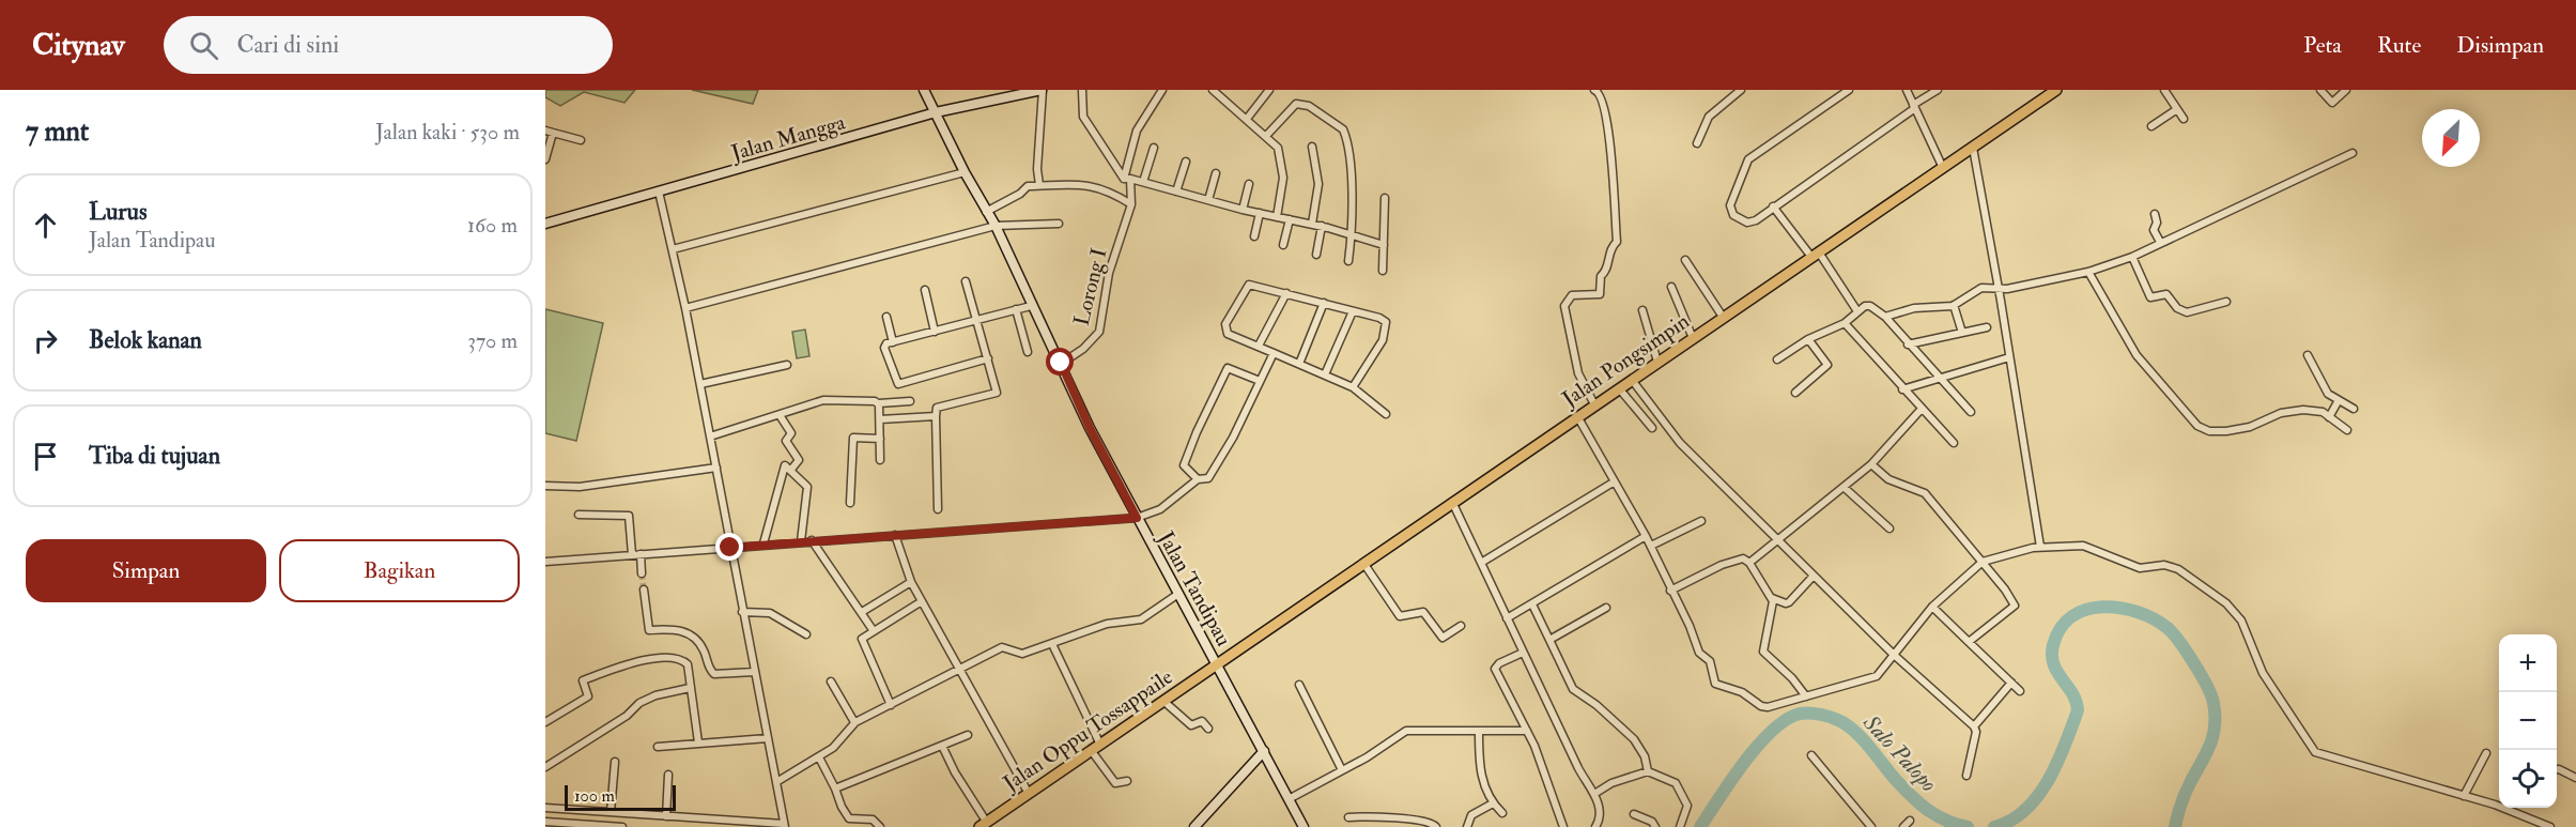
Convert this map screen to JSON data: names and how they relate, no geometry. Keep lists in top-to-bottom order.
{
  "streets": {
    "main road": ["Jalan Pongsimpin", "Jalan Oppu Tossappaile"],
    "street": ["Jalan Mangga", "Lorong I", "Jalan Tandipau"]
  },
  "crossings": [
    ["Jalan Mangga", "Jalan Tandipau"],
    ["Lorong I", "Jalan Tandipau"],
    ["Jalan Pongsimpin", "Jalan Tandipau"],
    ["Jalan Pongsimpin", "Jalan Oppu Tossappaile"],
    ["Jalan Tandipau", "Jalan Oppu Tossappaile"]
  ],
  "water": ["Salo Palopo"],
  "scale_bar": "100 m",
  "north": "bottom left",
  "page": {
    "header": "Citynav",
    "search": "Cari di sini",
    "nav": ["Peta", "Rute", "Disimpan"],
    "heading": ["7 mnt", "Jalan kaki · 530 m"],
    "list": [
      ["Lurus", "Jalan Tandipau", "160 m"],
      ["Belok kanan", "370 m"],
      "Tiba di tujuan"
    ],
    "buttons": ["Simpan", "Bagikan"],
    "map_buttons": ["+", "−"],
    "scale": "100 m"
  }
}
